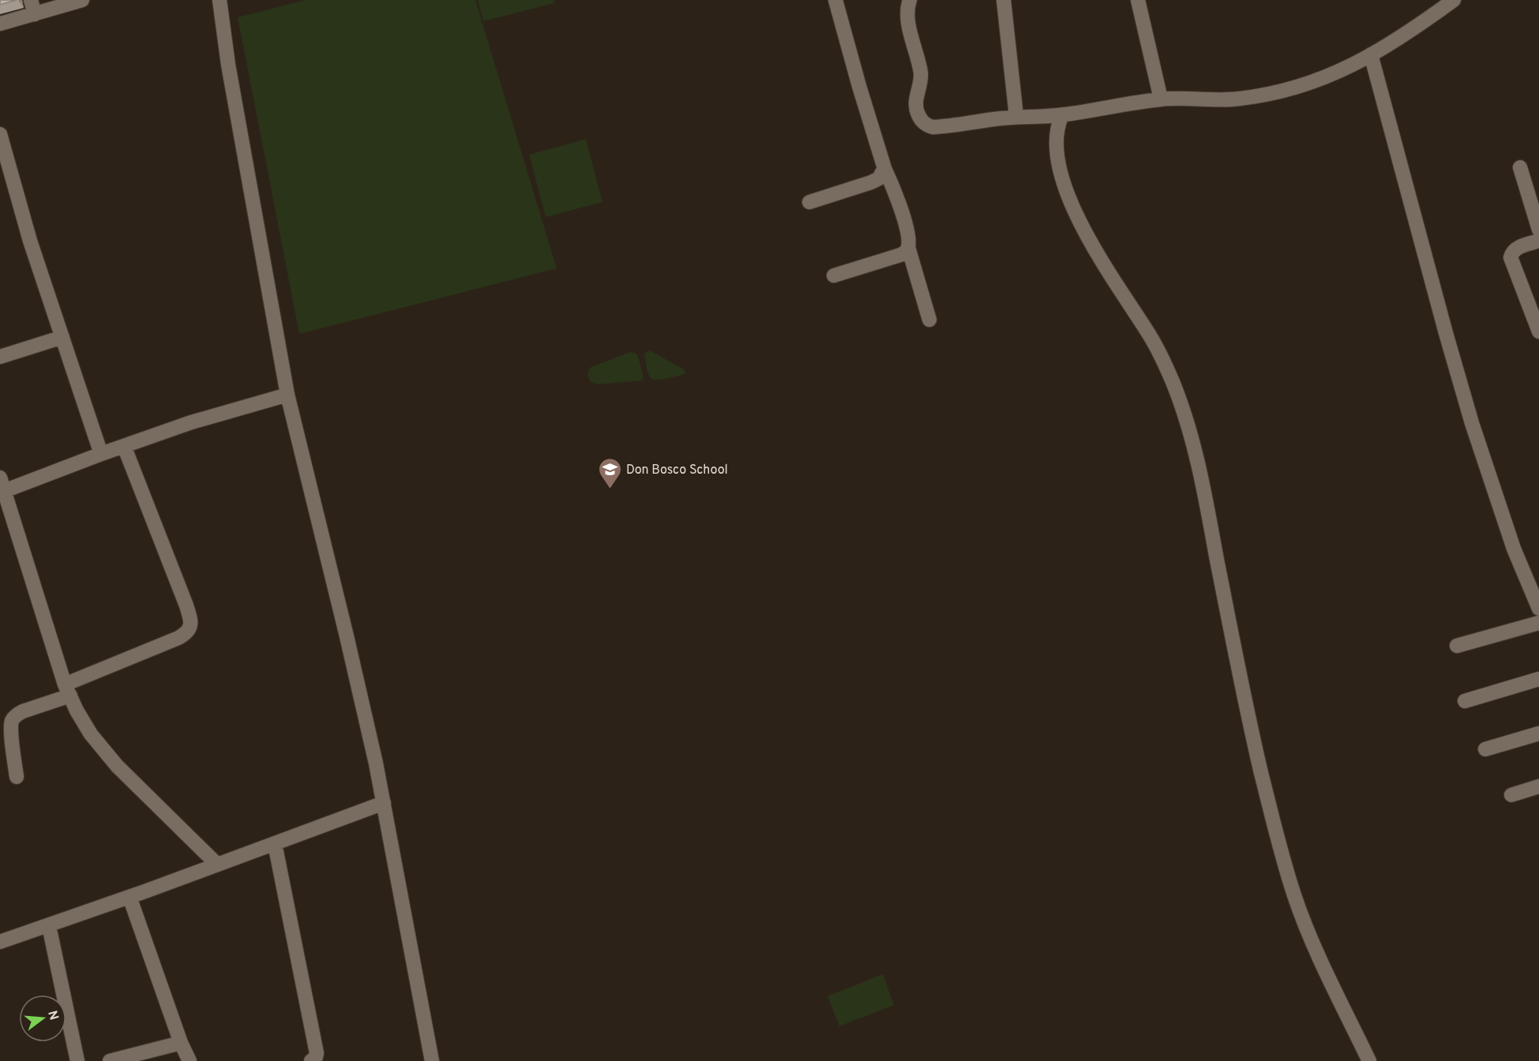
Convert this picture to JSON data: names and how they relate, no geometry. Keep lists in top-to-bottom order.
{
  "places": {
    "school or university": ["Don Bosco School"]
  },
  "north": "right"
}
